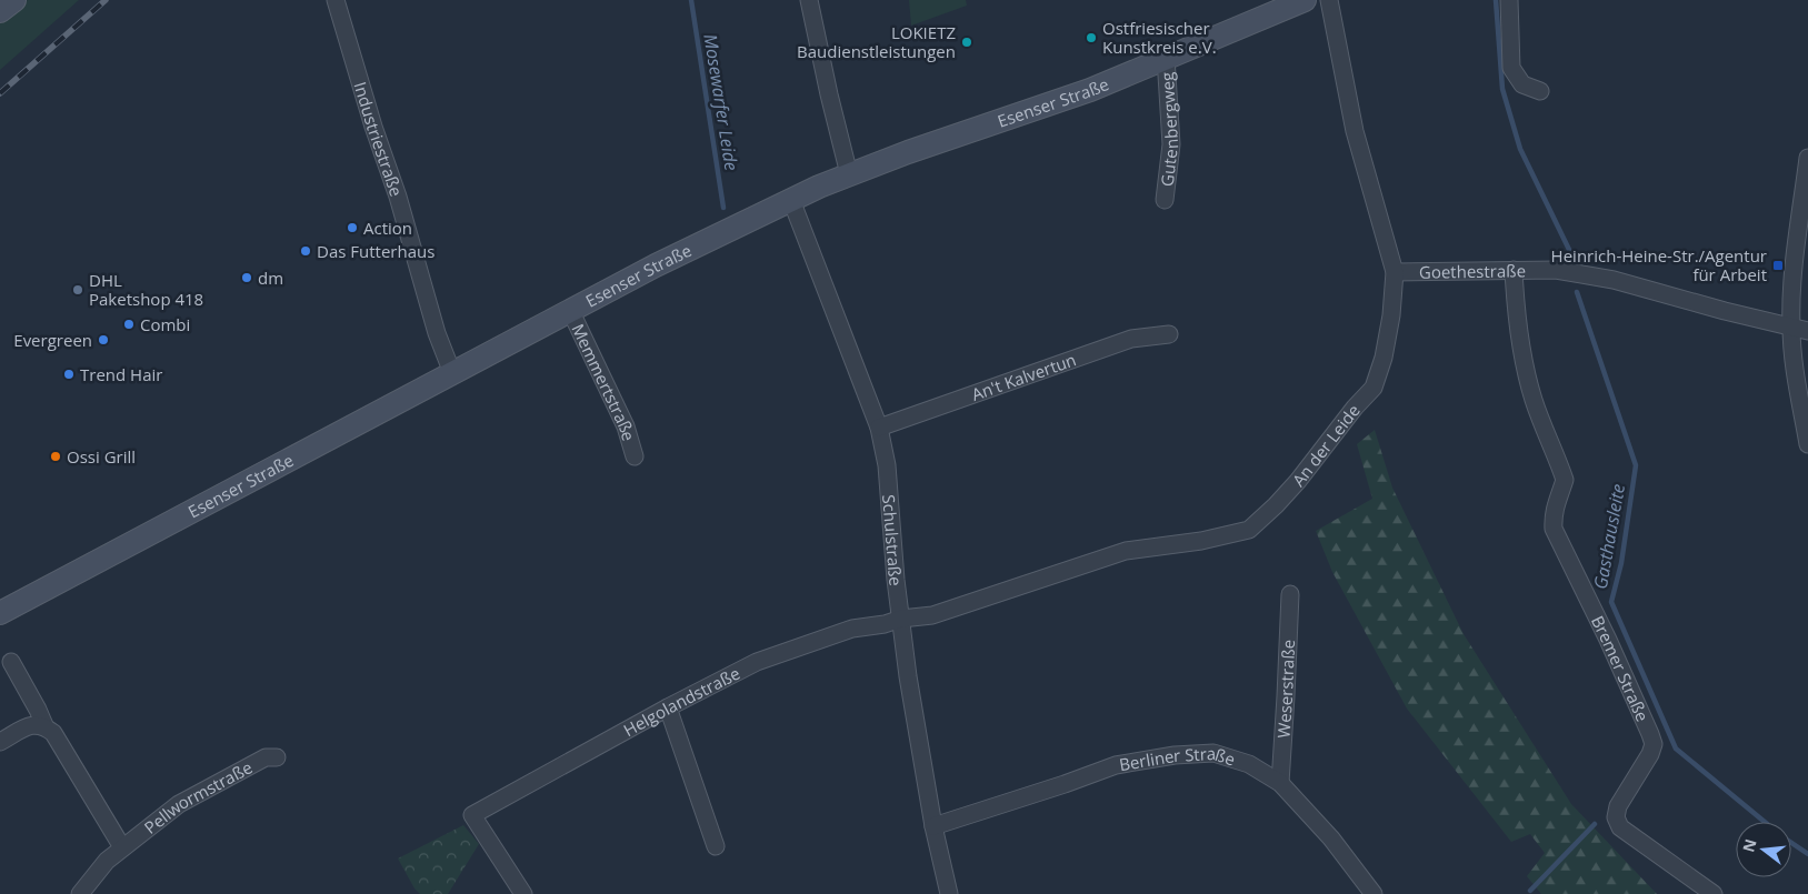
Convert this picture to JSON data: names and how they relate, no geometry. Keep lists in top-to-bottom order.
{
  "streets": {
    "street": [
      "Esenser Straße",
      "Gutenbergweg",
      "Industriestraße",
      "Goethestraße",
      "An't Kalvertun",
      "Memmertstraße",
      "An der Leide",
      "Schulstraße",
      "Bremer Straße",
      "Weserstraße",
      "Helgolandstraße",
      "Berliner Straße",
      "Pellwormstraße"
    ]
  },
  "crossings": [
    ["Esenser Straße", "Gutenbergweg"],
    ["Esenser Straße", "Industriestraße"],
    ["Esenser Straße", "Memmertstraße"],
    ["Esenser Straße", "Schulstraße"],
    ["Goethestraße", "An der Leide"],
    ["Goethestraße", "Bremer Straße"],
    ["An't Kalvertun", "Schulstraße"],
    ["An der Leide", "Schulstraße"],
    ["An der Leide", "Helgolandstraße"],
    ["Schulstraße", "Helgolandstraße"],
    ["Schulstraße", "Berliner Straße"],
    ["Weserstraße", "Berliner Straße"]
  ],
  "water": ["Mosewarfer Leide", "Gasthausleite"],
  "places": {
    "other": [
      "Ostfriesischer Kunstkreis e.V.",
      "LOKIETZ Baudienstleistungen",
      "Action",
      "Das Futterhaus",
      "dm",
      "DHL Paketshop 418",
      "Combi",
      "Evergreen",
      "Trend Hair",
      "Ossi Grill"
    ],
    "transit": ["Heinrich-Heine-Str./Agentur für Arbeit"]
  },
  "north": "left"
}
